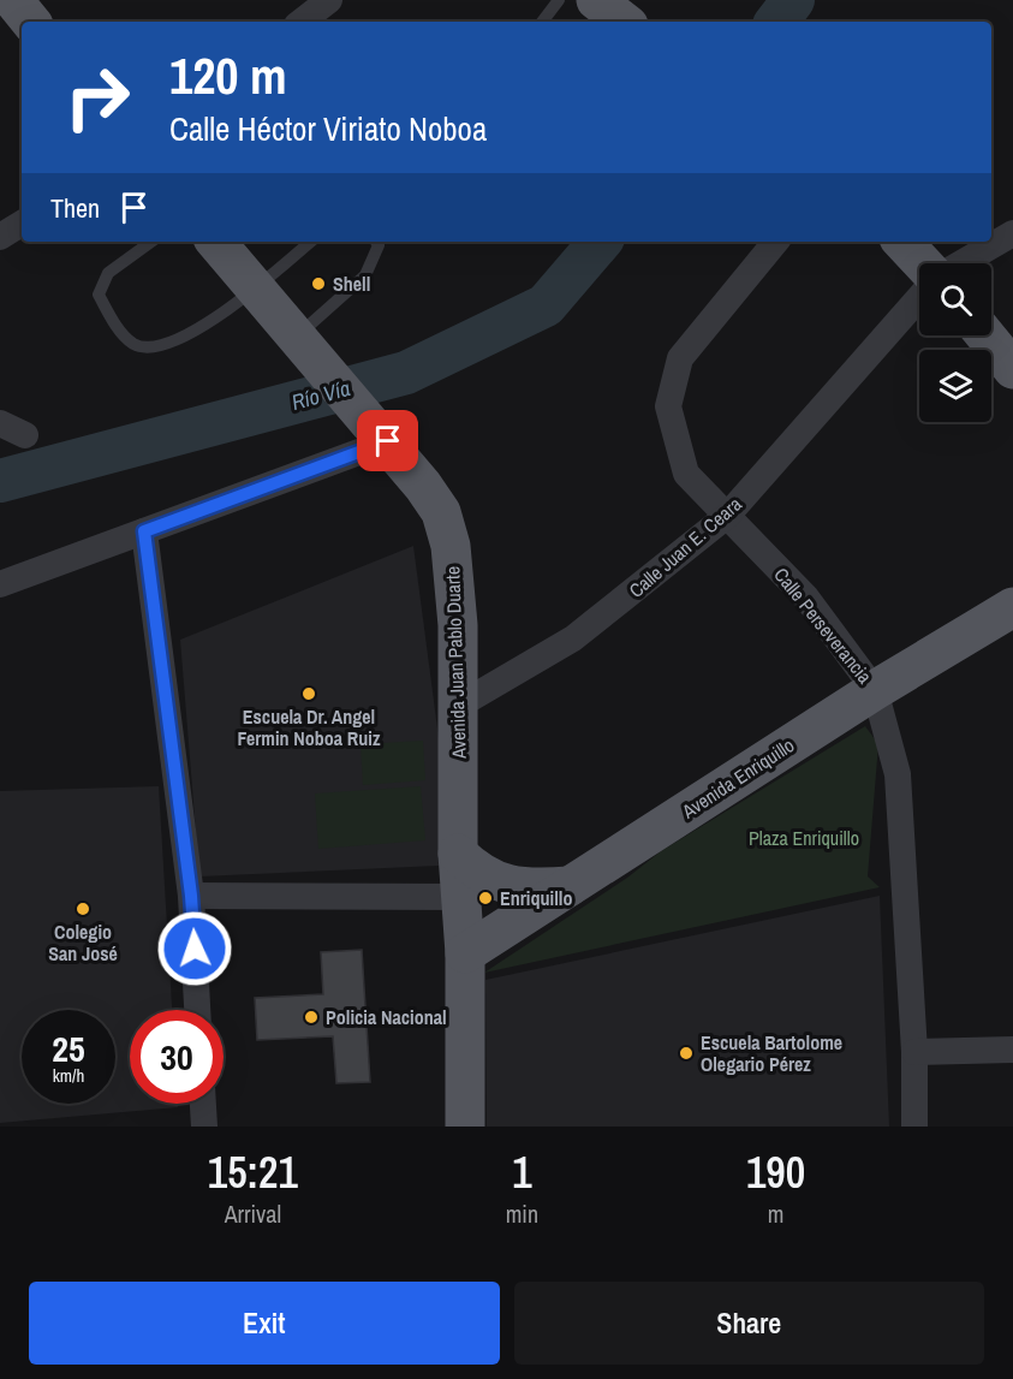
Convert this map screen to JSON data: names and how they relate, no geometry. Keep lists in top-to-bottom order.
{
  "streets": {
    "main road": ["Avenida Juan Pablo Duarte", "Avenida Enriquillo"],
    "street": ["Calle Juan E. Ceara", "Calle Perseverancia"]
  },
  "crossings": [
    ["Calle Juan E. Ceara", "Calle Perseverancia"],
    ["Calle Juan E. Ceara", "Avenida Juan Pablo Duarte"],
    ["Calle Perseverancia", "Avenida Enriquillo"],
    ["Avenida Juan Pablo Duarte", "Avenida Enriquillo"]
  ],
  "water": ["Río Vía"],
  "parks": ["Plaza Enriquillo"],
  "places": [
    "Shell",
    "Escuela Dr. Angel Fermin Noboa Ruiz",
    "Enriquillo",
    "Colegio San José",
    "Policia Nacional",
    "Escuela Bartolome Olegario Pérez"
  ],
  "page": {
    "turn": ["120 m", "Calle Héctor Viriato Noboa"],
    "then": "Then",
    "speed": "25 km/h",
    "limit": "30",
    "eta": [
      "15:21",
      "Arrival",
      "1",
      "min",
      "190",
      "m"
    ],
    "buttons": ["Exit", "Share"]
  }
}
